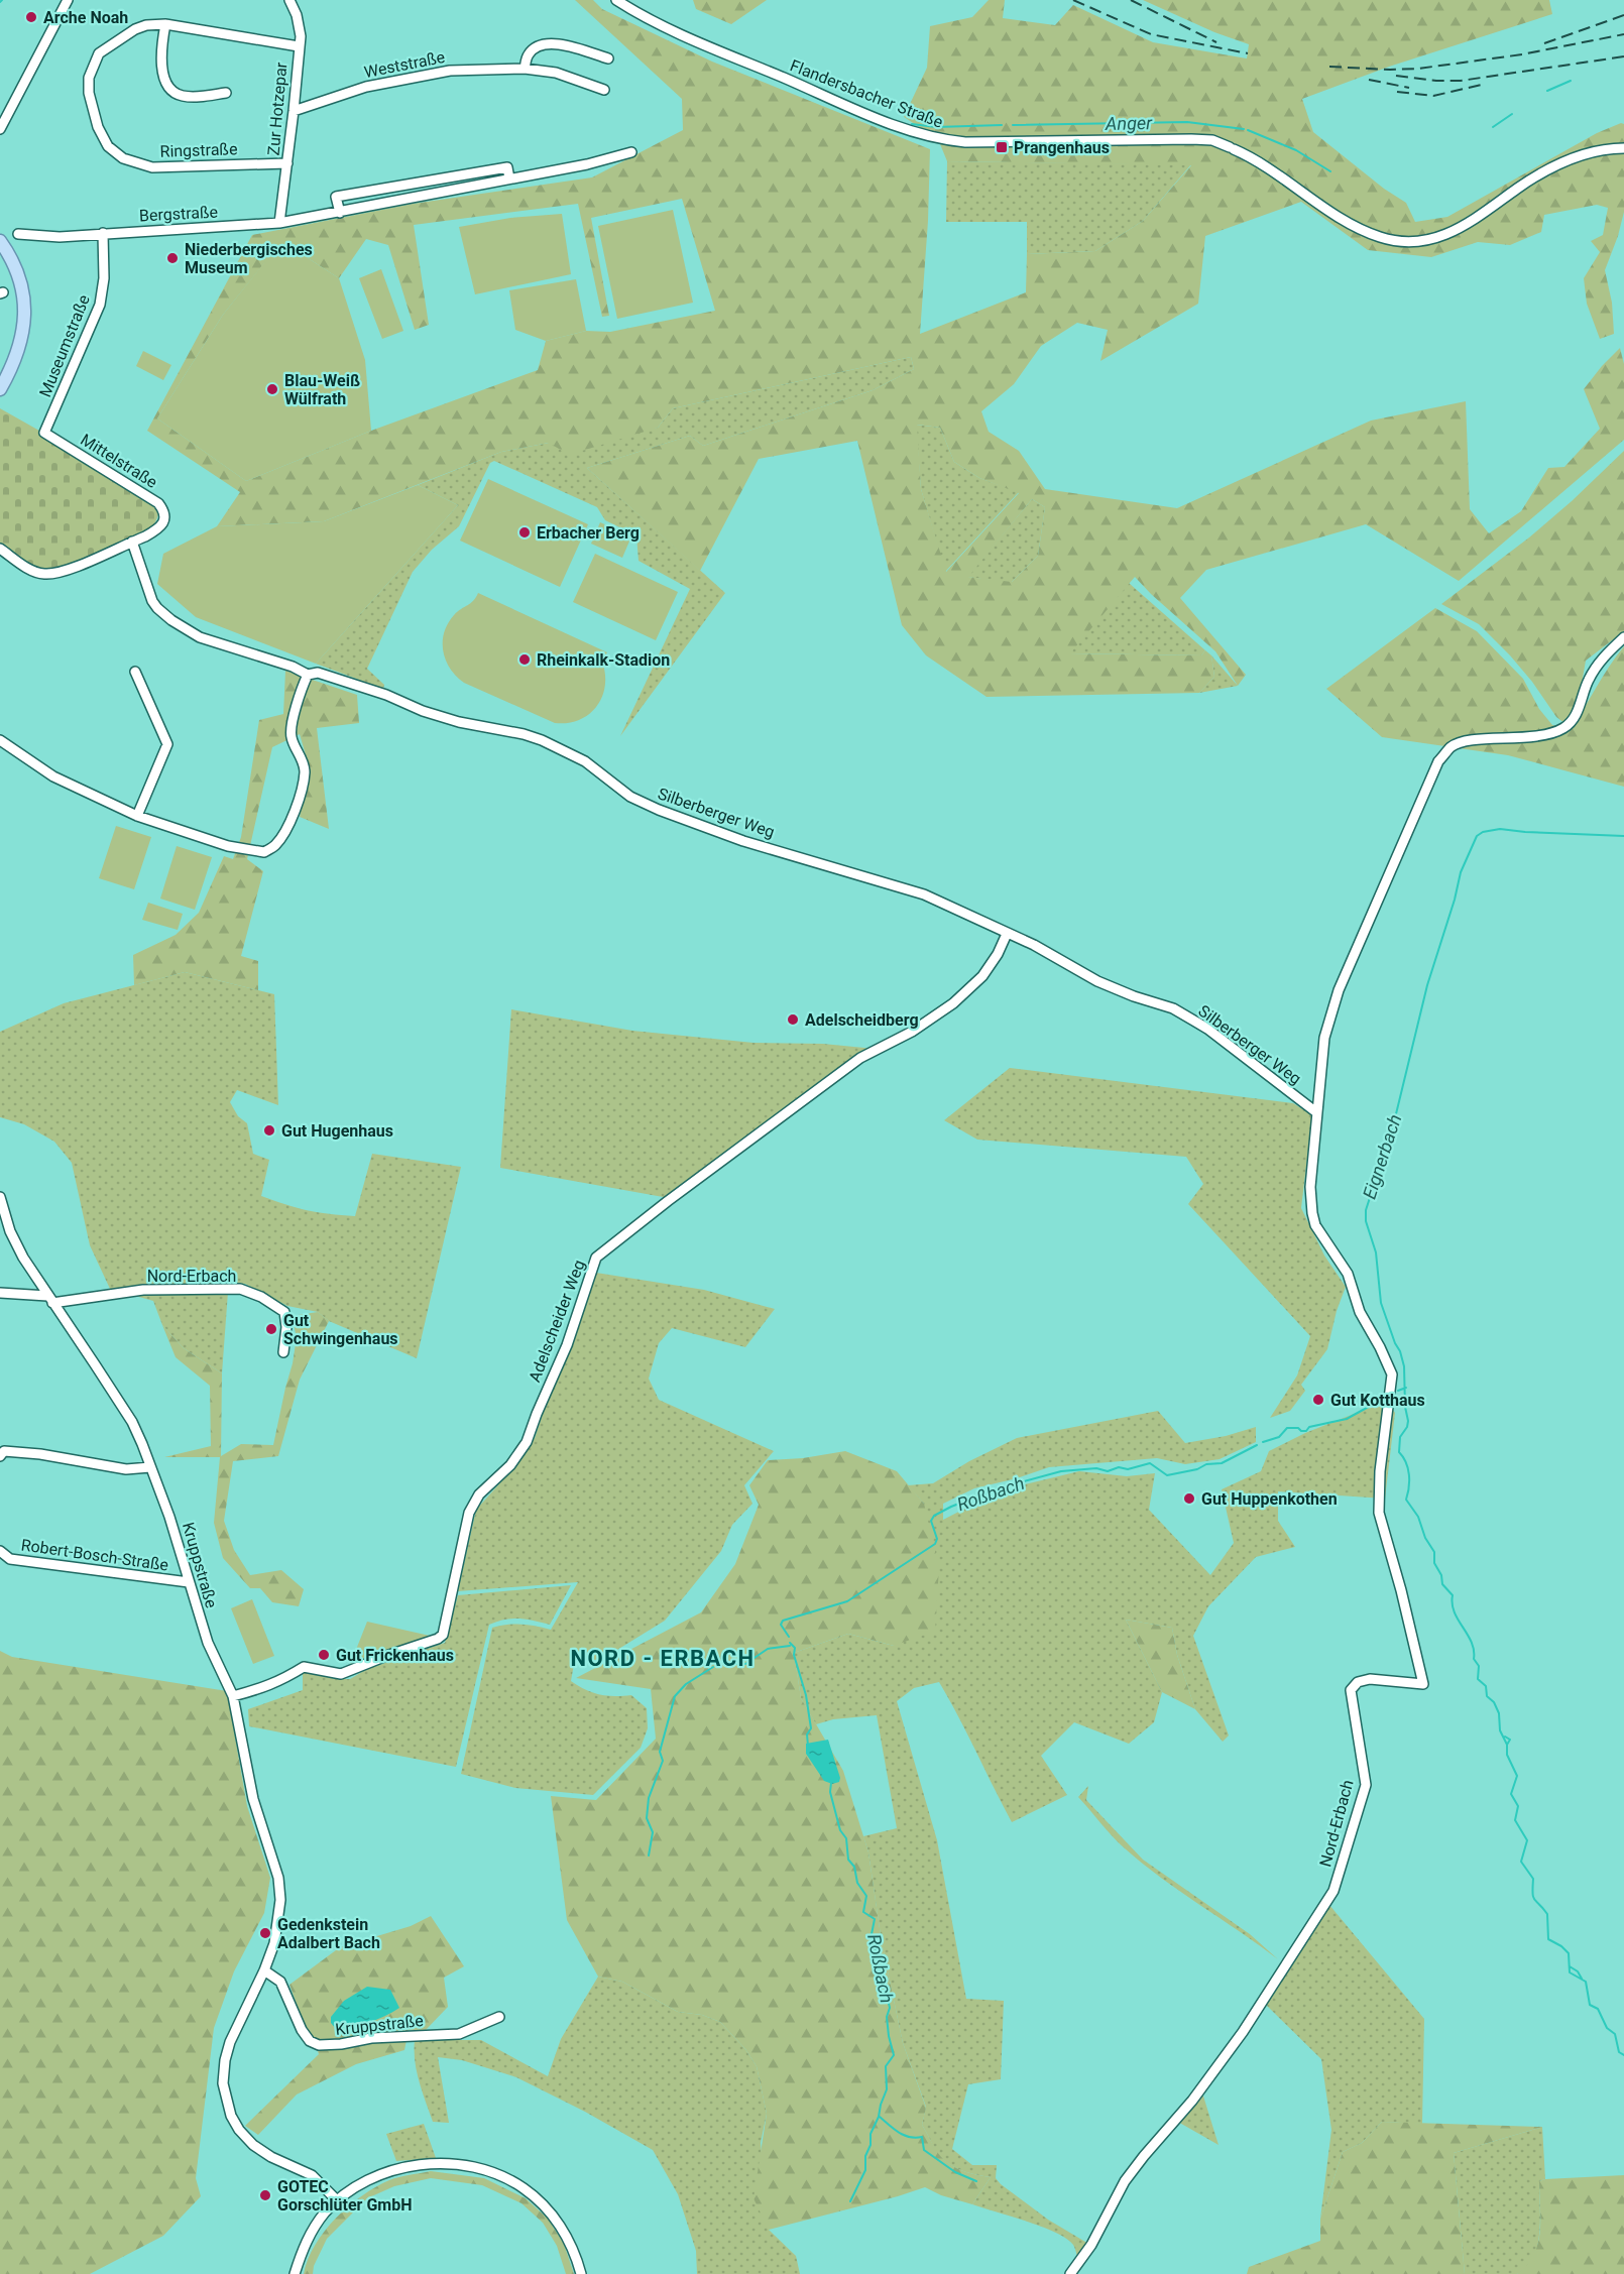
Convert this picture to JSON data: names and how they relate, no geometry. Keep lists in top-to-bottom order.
{
  "streets": {
    "street": [
      "Weststraße",
      "Flandersbacher Straße",
      "Zur Hotzepar",
      "Ringstraße",
      "Bergstraße",
      "Museumstraße",
      "Mittelstraße",
      "Silberberger Weg",
      "Nord-Erbach",
      "Adelscheider Weg",
      "Robert-Bosch-Straße",
      "Kruppstraße"
    ]
  },
  "crossings": [
    ["Weststraße", "Zur Hotzepar"],
    ["Zur Hotzepar", "Ringstraße"],
    ["Zur Hotzepar", "Bergstraße"],
    ["Bergstraße", "Museumstraße"],
    ["Museumstraße", "Mittelstraße"],
    ["Mittelstraße", "Silberberger Weg"],
    ["Silberberger Weg", "Nord-Erbach"],
    ["Silberberger Weg", "Adelscheider Weg"],
    ["Nord-Erbach", "Kruppstraße"],
    ["Adelscheider Weg", "Kruppstraße"],
    ["Robert-Bosch-Straße", "Kruppstraße"]
  ],
  "districts": ["NORD - ERBACH"],
  "water": ["Anger", "Eignerbach", "Roßbach"],
  "places": {
    "other": [
      "Arche Noah",
      "Niederbergisches Museum",
      "Blau-Weiß Wülfrath",
      "Erbacher Berg",
      "Rheinkalk-Stadion",
      "Adelscheidberg",
      "Gut Hugenhaus",
      "Gut Schwingenhaus",
      "Gut Kotthaus",
      "Gut Huppenkothen",
      "Gut Frickenhaus",
      "Gedenkstein Adalbert Bach",
      "GOTEC Gorschlüter GmbH"
    ],
    "transit": ["Prangenhaus"]
  }
}
